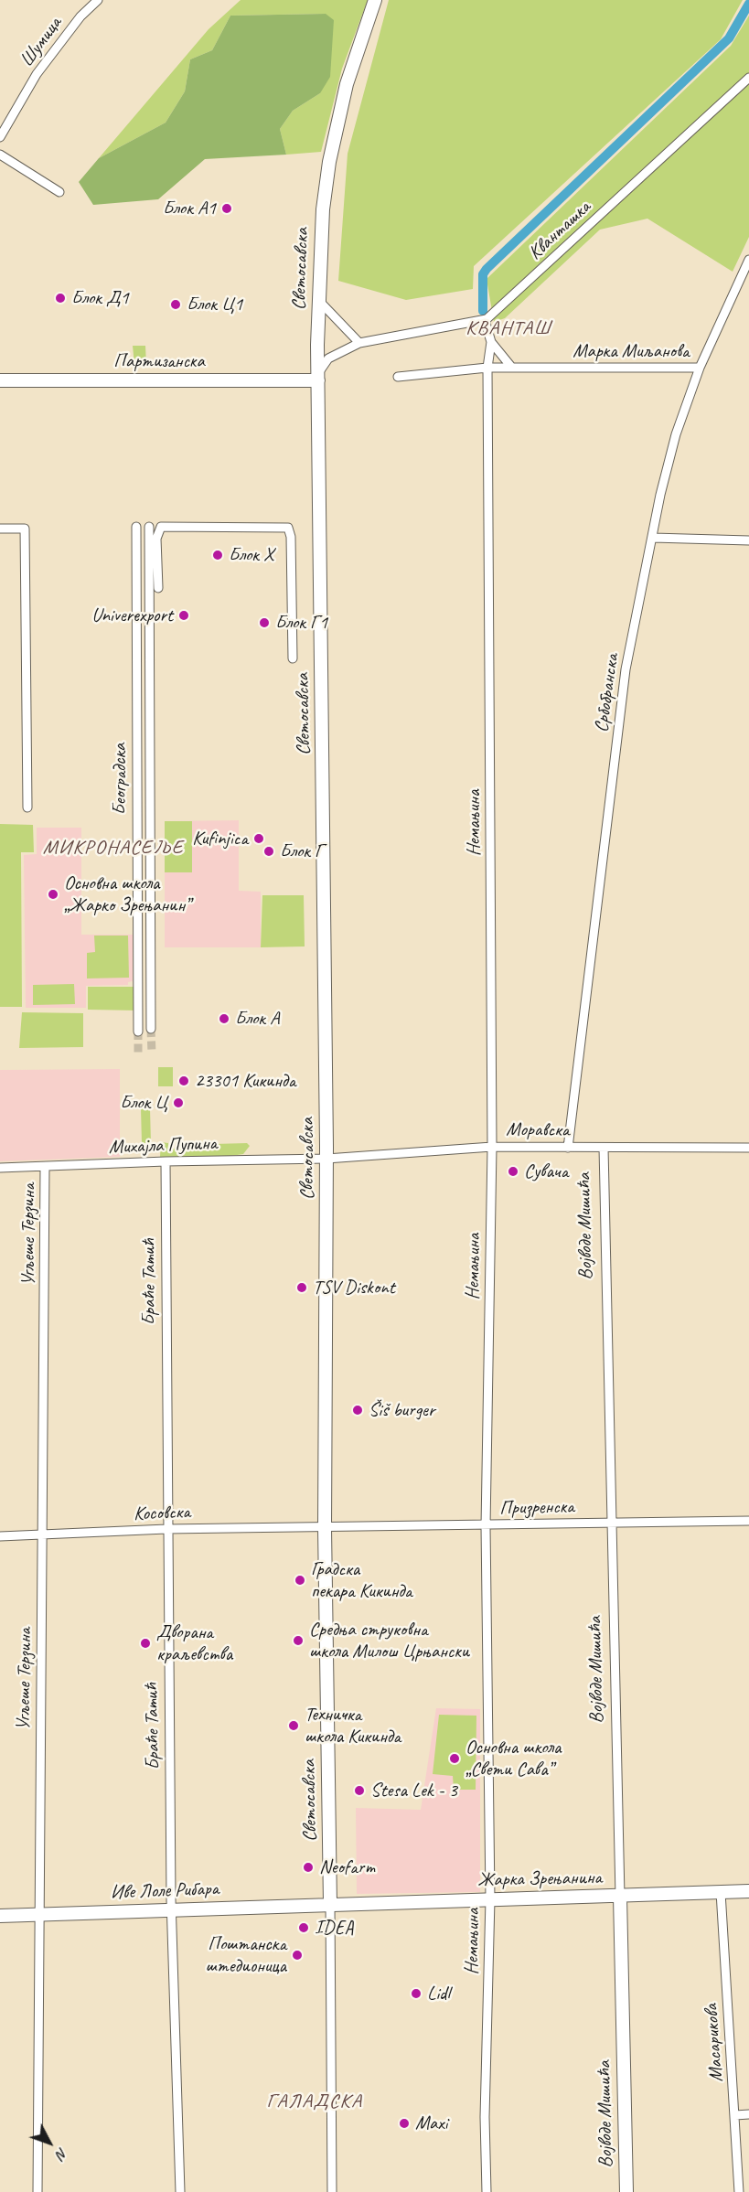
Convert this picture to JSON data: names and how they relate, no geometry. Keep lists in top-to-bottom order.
{
  "streets": {
    "street": [
      "Шумица",
      "Кванташка",
      "Светосавска",
      "Марка Миљанова",
      "Партизанска",
      "Србобранска",
      "Београдска",
      "Немањина",
      "Моравска",
      "Михајла Пупина",
      "Војводе Мишића",
      "Угљеше Терзина",
      "Браће Татић",
      "Призренска",
      "Косовска",
      "Жарка Зрењанина",
      "Иве Лоле Рибара",
      "Масарикова"
    ]
  },
  "crossings": [
    ["Кванташка", "Немањина"],
    ["Светосавска", "Партизанска"],
    ["Светосавска", "Моравска"],
    ["Светосавска", "Михајла Пупина"],
    ["Светосавска", "Призренска"],
    ["Светосавска", "Косовска"],
    ["Светосавска", "Жарка Зрењанина"],
    ["Светосавска", "Иве Лоле Рибара"],
    ["Марка Миљанова", "Србобранска"],
    ["Марка Миљанова", "Немањина"],
    ["Србобранска", "Моравска"],
    ["Немањина", "Моравска"],
    ["Немањина", "Призренска"],
    ["Немањина", "Жарка Зрењанина"],
    ["Моравска", "Михајла Пупина"],
    ["Моравска", "Војводе Мишића"],
    ["Михајла Пупина", "Угљеше Терзина"],
    ["Михајла Пупина", "Браће Татић"],
    ["Војводе Мишића", "Призренска"],
    ["Војводе Мишића", "Жарка Зрењанина"],
    ["Угљеше Терзина", "Косовска"],
    ["Угљеше Терзина", "Иве Лоле Рибара"],
    ["Браће Татић", "Косовска"],
    ["Браће Татић", "Иве Лоле Рибара"],
    ["Призренска", "Косовска"],
    ["Жарка Зрењанина", "Иве Лоле Рибара"],
    ["Жарка Зрењанина", "Масарикова"]
  ],
  "districts": ["КВАНТАШ", "МИКРОНАСЕЉЕ", "ГАЛАДСКА"],
  "places": [
    "Блок А1",
    "Блок Д1",
    "Блок Ц1",
    "Блок Х",
    "Univerexport",
    "Блок Г1",
    "Kufinjica",
    "Блок Г",
    "Основна школа „Жарко Зрењанин”",
    "Блок А",
    "23301 Кикинда",
    "Блок Ц",
    "Сувача",
    "TSV Diskont",
    "Šiš burger",
    "Градска пекара Кикинда",
    "Средња струковна школа Милош Црњански",
    "Дворана краљевства",
    "Техничка школа Кикинда",
    "Основна школа „Свети Сава”",
    "Stesa Lek - 3",
    "Neofarm",
    "IDEA",
    "Поштанска штедионица",
    "Lidl",
    "Maxi"
  ],
  "north": "bottom right"
}
